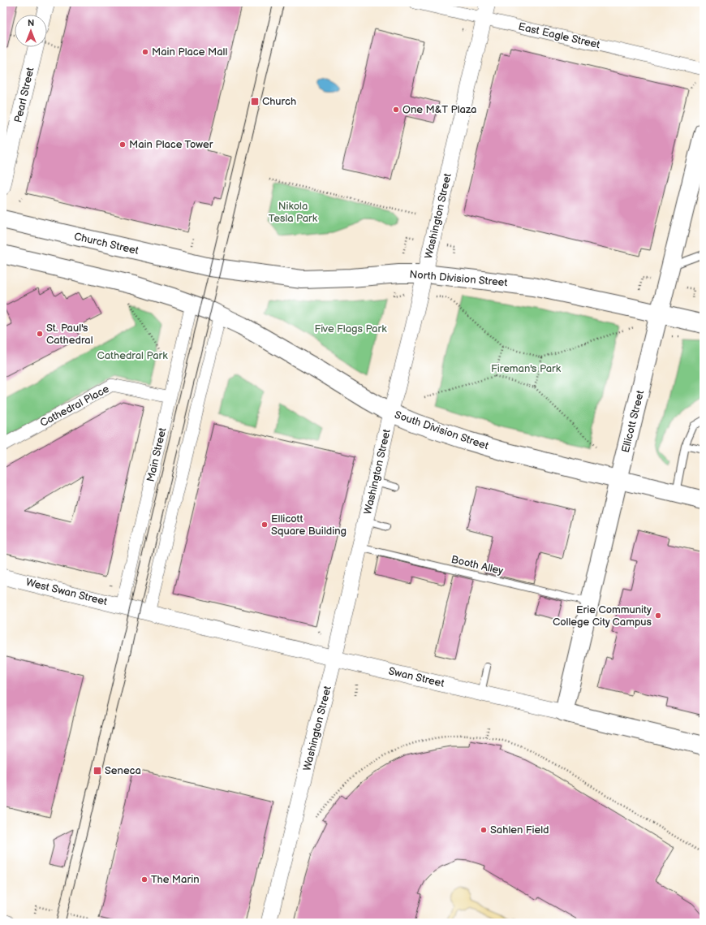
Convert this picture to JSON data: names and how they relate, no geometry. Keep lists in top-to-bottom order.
{
  "streets": {
    "main road": [
      "Church Street",
      "North Division Street",
      "Ellicott Street",
      "South Division Street",
      "Swan Street"
    ],
    "street": [
      "East Eagle Street",
      "Pearl Street",
      "Washington Street",
      "Cathedral Place",
      "Main Street",
      "West Swan Street"
    ],
    "lane": ["Booth Alley"]
  },
  "crossings": [
    ["East Eagle Street", "Washington Street"],
    ["Washington Street", "North Division Street"],
    ["Washington Street", "South Division Street"],
    ["Washington Street", "Booth Alley"],
    ["Washington Street", "Swan Street"],
    ["Church Street", "North Division Street"],
    ["North Division Street", "Ellicott Street"],
    ["Cathedral Place", "Main Street"],
    ["Ellicott Street", "South Division Street"],
    ["Ellicott Street", "Booth Alley"],
    ["Ellicott Street", "Swan Street"],
    ["South Division Street", "Main Street"],
    ["Main Street", "West Swan Street"],
    ["Main Street", "Swan Street"],
    ["West Swan Street", "Swan Street"]
  ],
  "parks": [
    "Nikola Tesla Park",
    "Five Flags Park",
    "Cathedral Park",
    "Fireman's Park"
  ],
  "places": {
    "other": [
      "Main Place Mall",
      "One M&T Plaza",
      "Main Place Tower",
      "St. Paul's Cathedral",
      "Ellicott Square Building",
      "Erie Community College City Campus",
      "Sahlen Field",
      "The Marin"
    ],
    "transit": ["Church", "Seneca"]
  },
  "north": "top"
}
